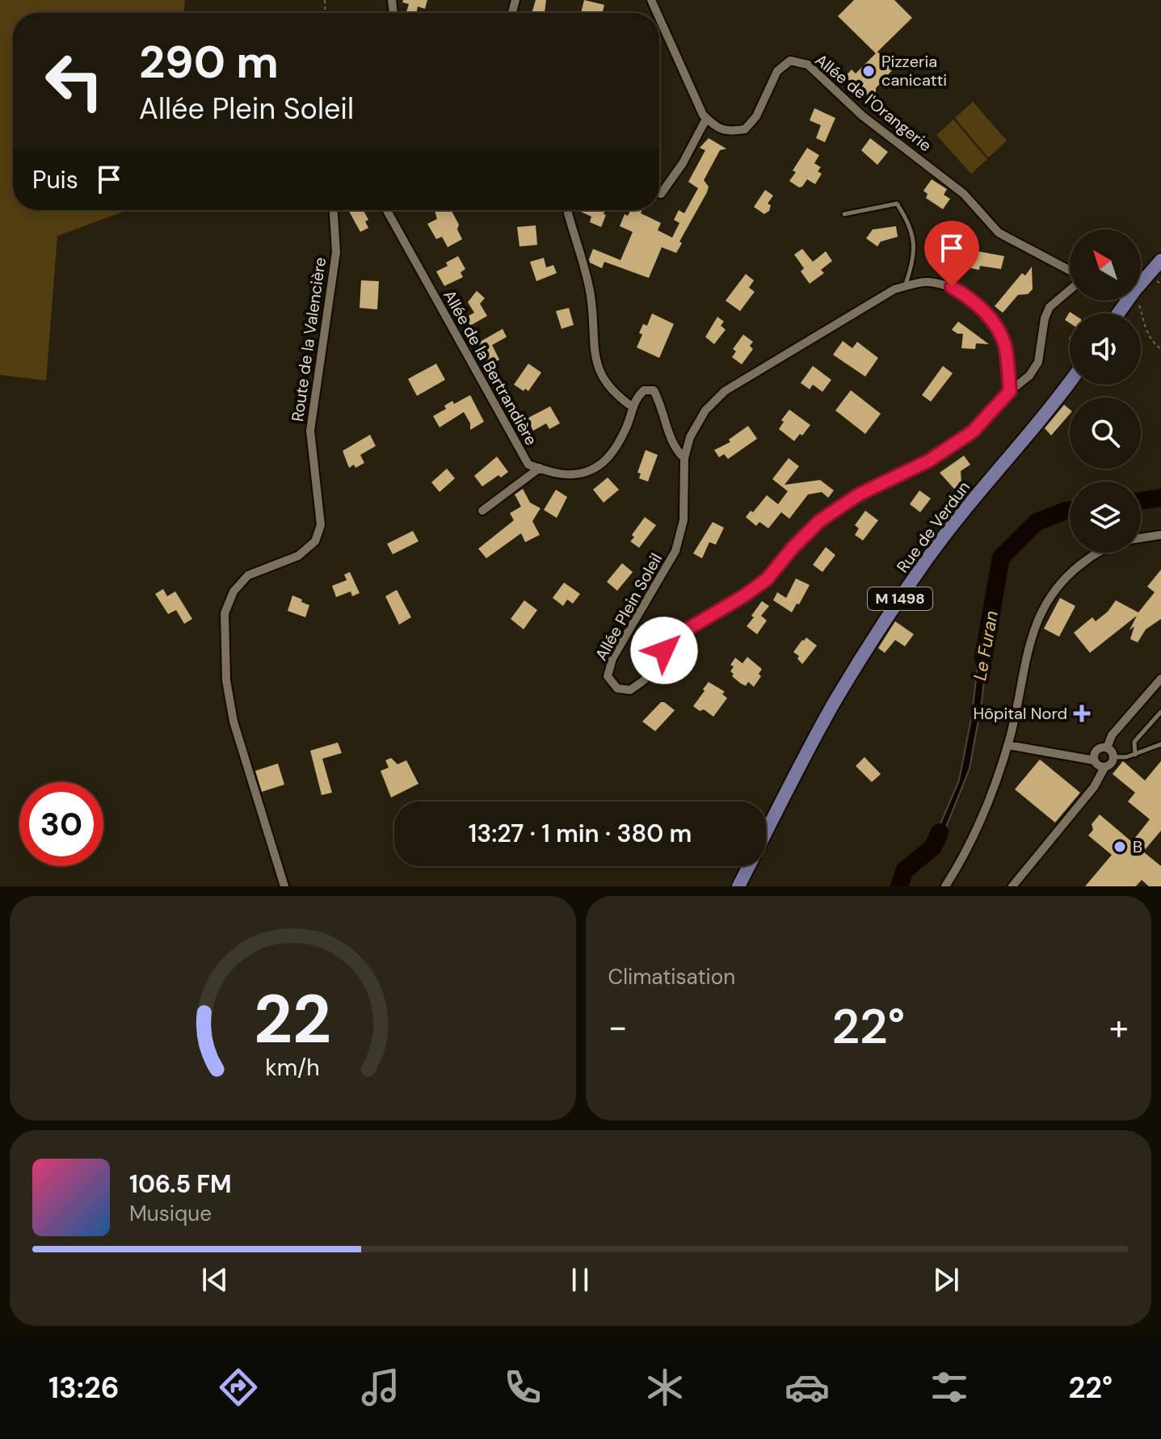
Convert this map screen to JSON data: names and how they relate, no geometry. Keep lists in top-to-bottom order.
{
  "streets": {
    "main road": ["Rue de Verdun", "M 1498"],
    "street": [
      "Allée de l'Orangerie",
      "Route de la Valencière",
      "Allée de la Bertrandière",
      "Allée Plein Soleil"
    ]
  },
  "water": ["Le Furan"],
  "places": {
    "other": ["Pizzeria canicatti", "B"],
    "health": ["Hôpital Nord"]
  },
  "north": "top left",
  "page": {
    "turn": ["290 m", "Allée Plein Soleil"],
    "then": "Puis",
    "limit": "30",
    "trip": "13:27 · 1 min · 380 m",
    "tile": "Climatisation",
    "heat": ["−", "22°", "+"],
    "song": ["106.5 FM", "Musique"],
    "tabs": ["13:26", "22°"],
    "gauge": ["22", "km/h"]
  }
}
